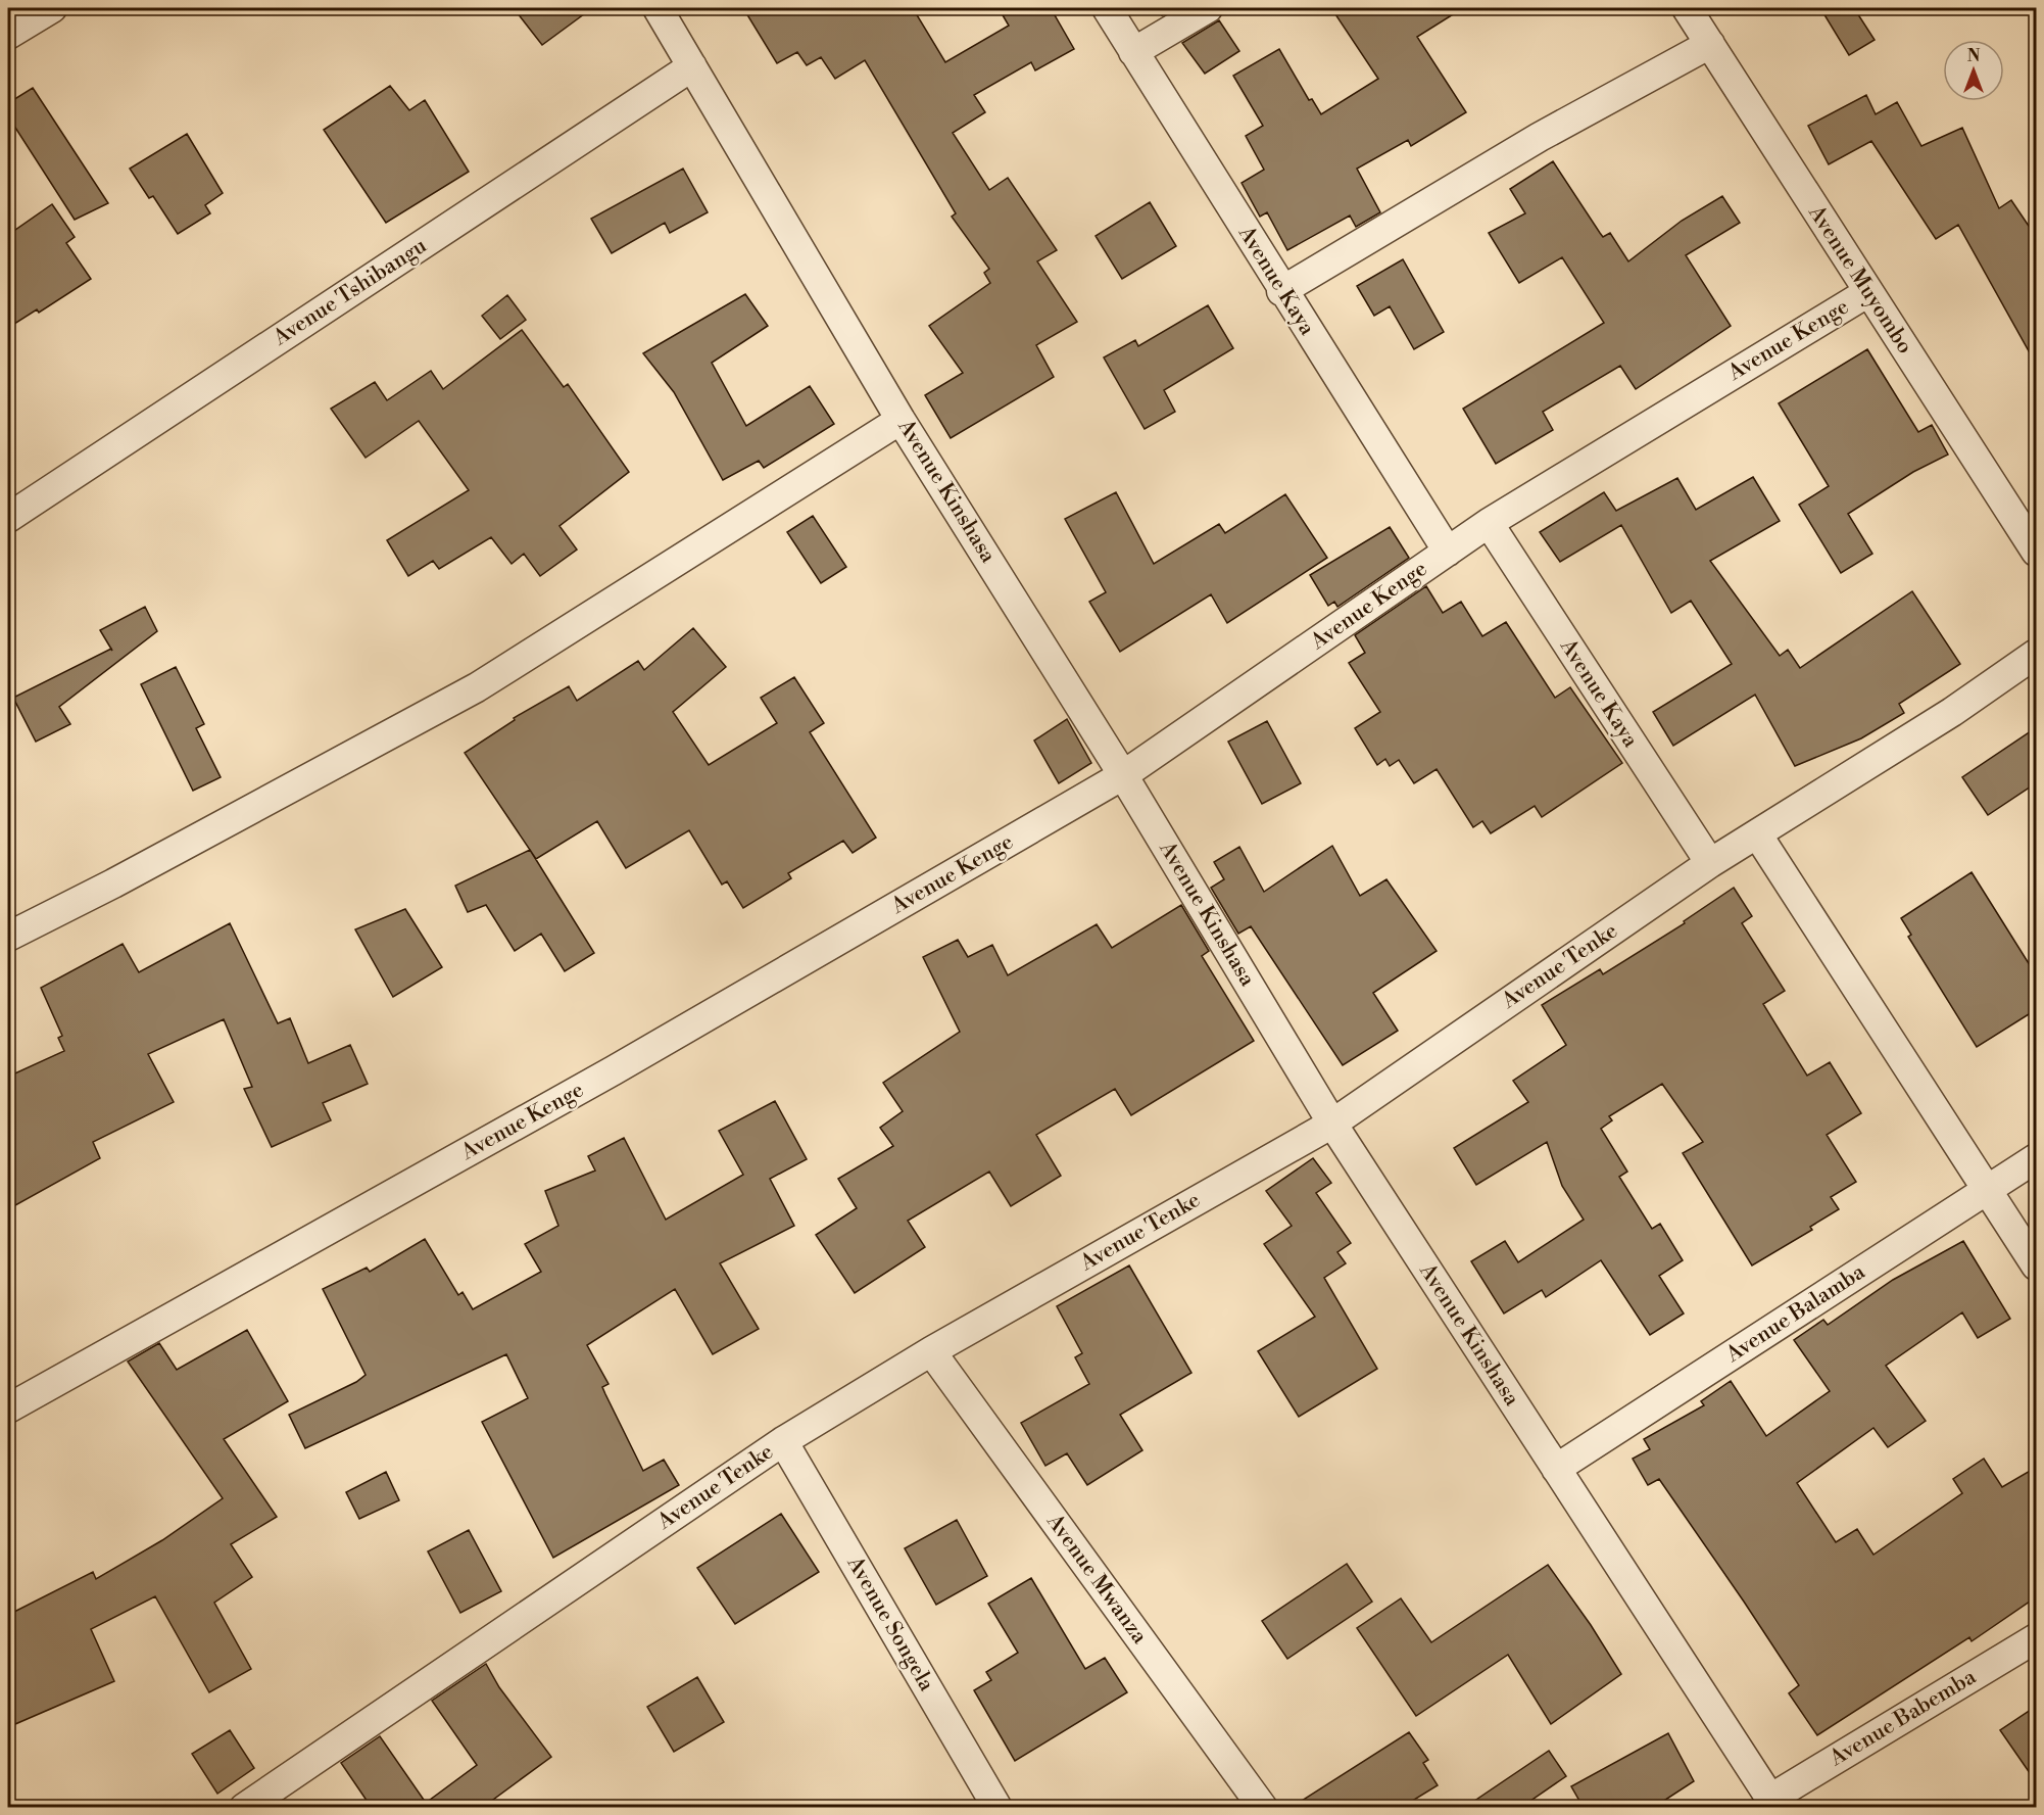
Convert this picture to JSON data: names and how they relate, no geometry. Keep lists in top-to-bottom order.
{
  "streets": {
    "street": [
      "Avenue Muyombo",
      "Avenue Kaya",
      "Avenue Tshibangu",
      "Avenue Kenge",
      "Avenue Kinshasa",
      "Avenue Tenke",
      "Avenue Balamba",
      "Avenue Mwanza",
      "Avenue Songela",
      "Avenue Babemba"
    ]
  },
  "crossings": [
    ["Avenue Muyombo", "Avenue Kenge"],
    ["Avenue Kaya", "Avenue Kenge"],
    ["Avenue Kaya", "Avenue Tenke"],
    ["Avenue Tshibangu", "Avenue Kinshasa"],
    ["Avenue Kenge", "Avenue Kinshasa"],
    ["Avenue Kinshasa", "Avenue Tenke"],
    ["Avenue Kinshasa", "Avenue Balamba"],
    ["Avenue Kinshasa", "Avenue Babemba"],
    ["Avenue Tenke", "Avenue Mwanza"],
    ["Avenue Tenke", "Avenue Songela"]
  ],
  "north": "top"
}
